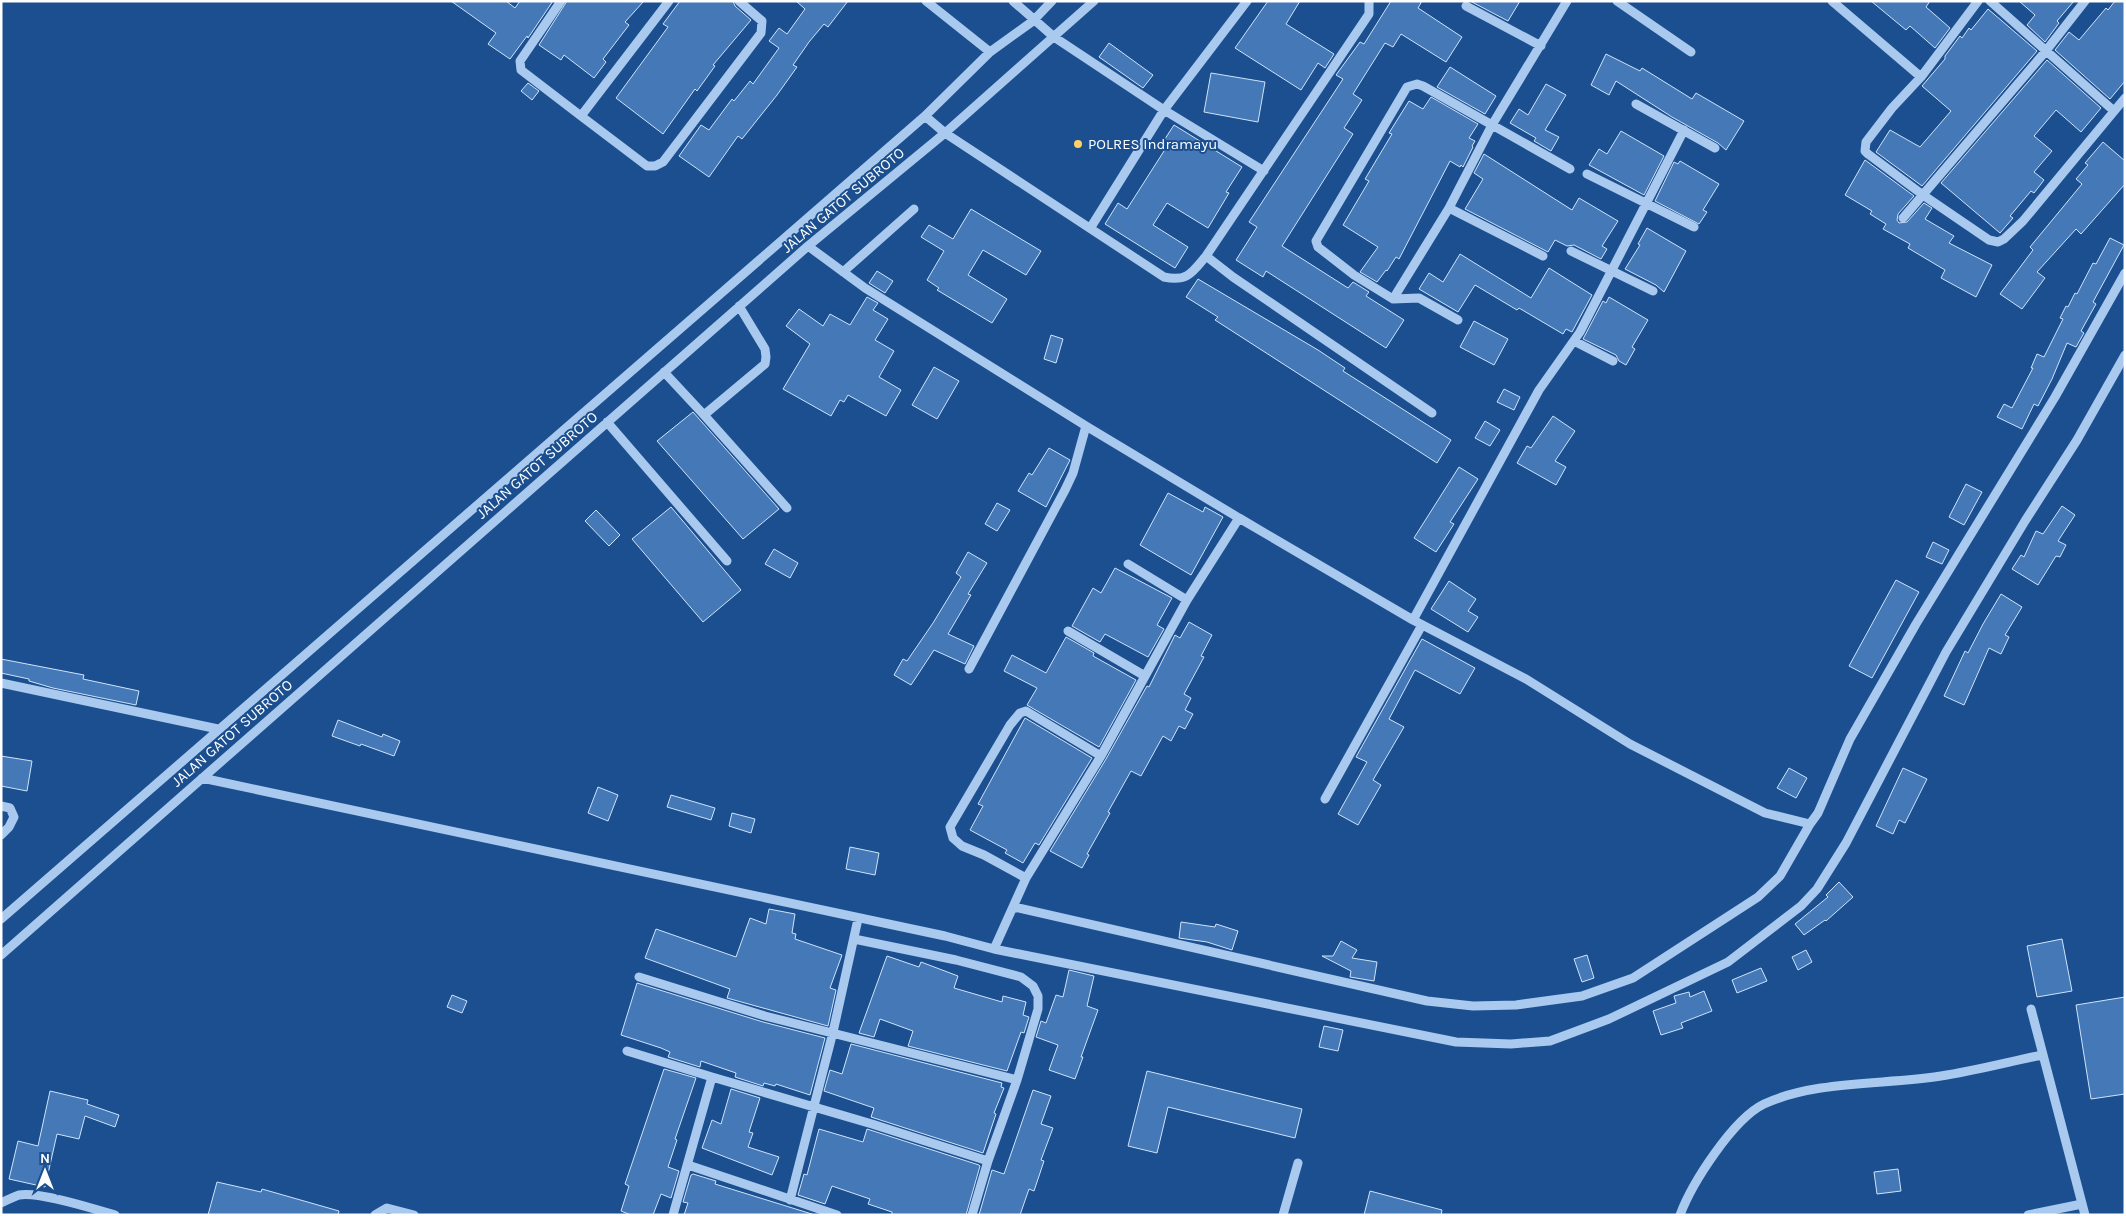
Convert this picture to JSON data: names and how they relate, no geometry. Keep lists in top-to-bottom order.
{
  "streets": {
    "street": ["JALAN GATOT SUBROTO"]
  },
  "places": ["POLRES Indramayu"],
  "north": "top"
}
